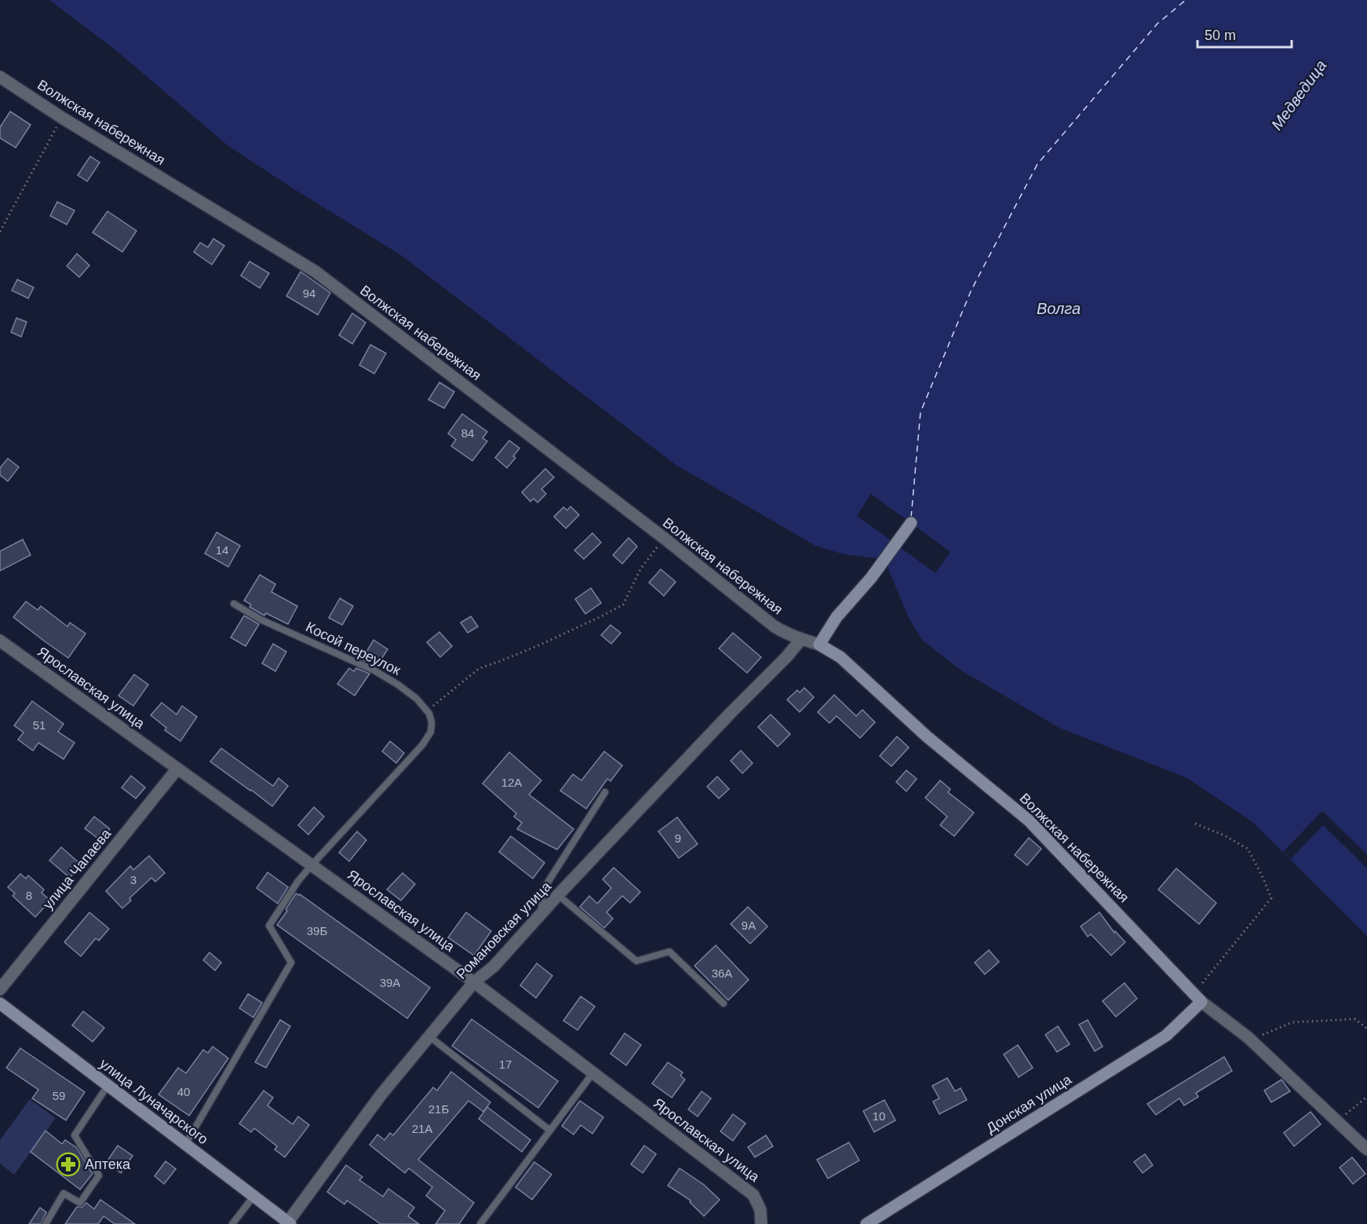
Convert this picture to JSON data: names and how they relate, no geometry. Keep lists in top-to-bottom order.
{
  "streets": {
    "street": [
      "Волжская набережная",
      "Ярославская улица",
      "улица Чапаева",
      "Романовская улица",
      "улица Луначарского",
      "Донская улица"
    ],
    "lane": ["Косой переулок"]
  },
  "crossings": [
    ["Волжская набережная", "Романовская улица"],
    ["Волжская набережная", "Донская улица"],
    ["Ярославская улица", "улица Чапаева"],
    ["Ярославская улица", "Романовская улица"],
    ["Романовская улица", "улица Луначарского"]
  ],
  "water": ["Медведица", "Волга"],
  "places": {
    "pharmacy": ["Аптека"]
  },
  "house_numbers": [
    "94",
    "84",
    "14",
    "51",
    "12А",
    "9",
    "3",
    "8",
    "9А",
    "39Б",
    "36А",
    "39А",
    "17",
    "40",
    "59",
    "21Б",
    "10",
    "21А"
  ],
  "scale_bar": "50 m"
}
